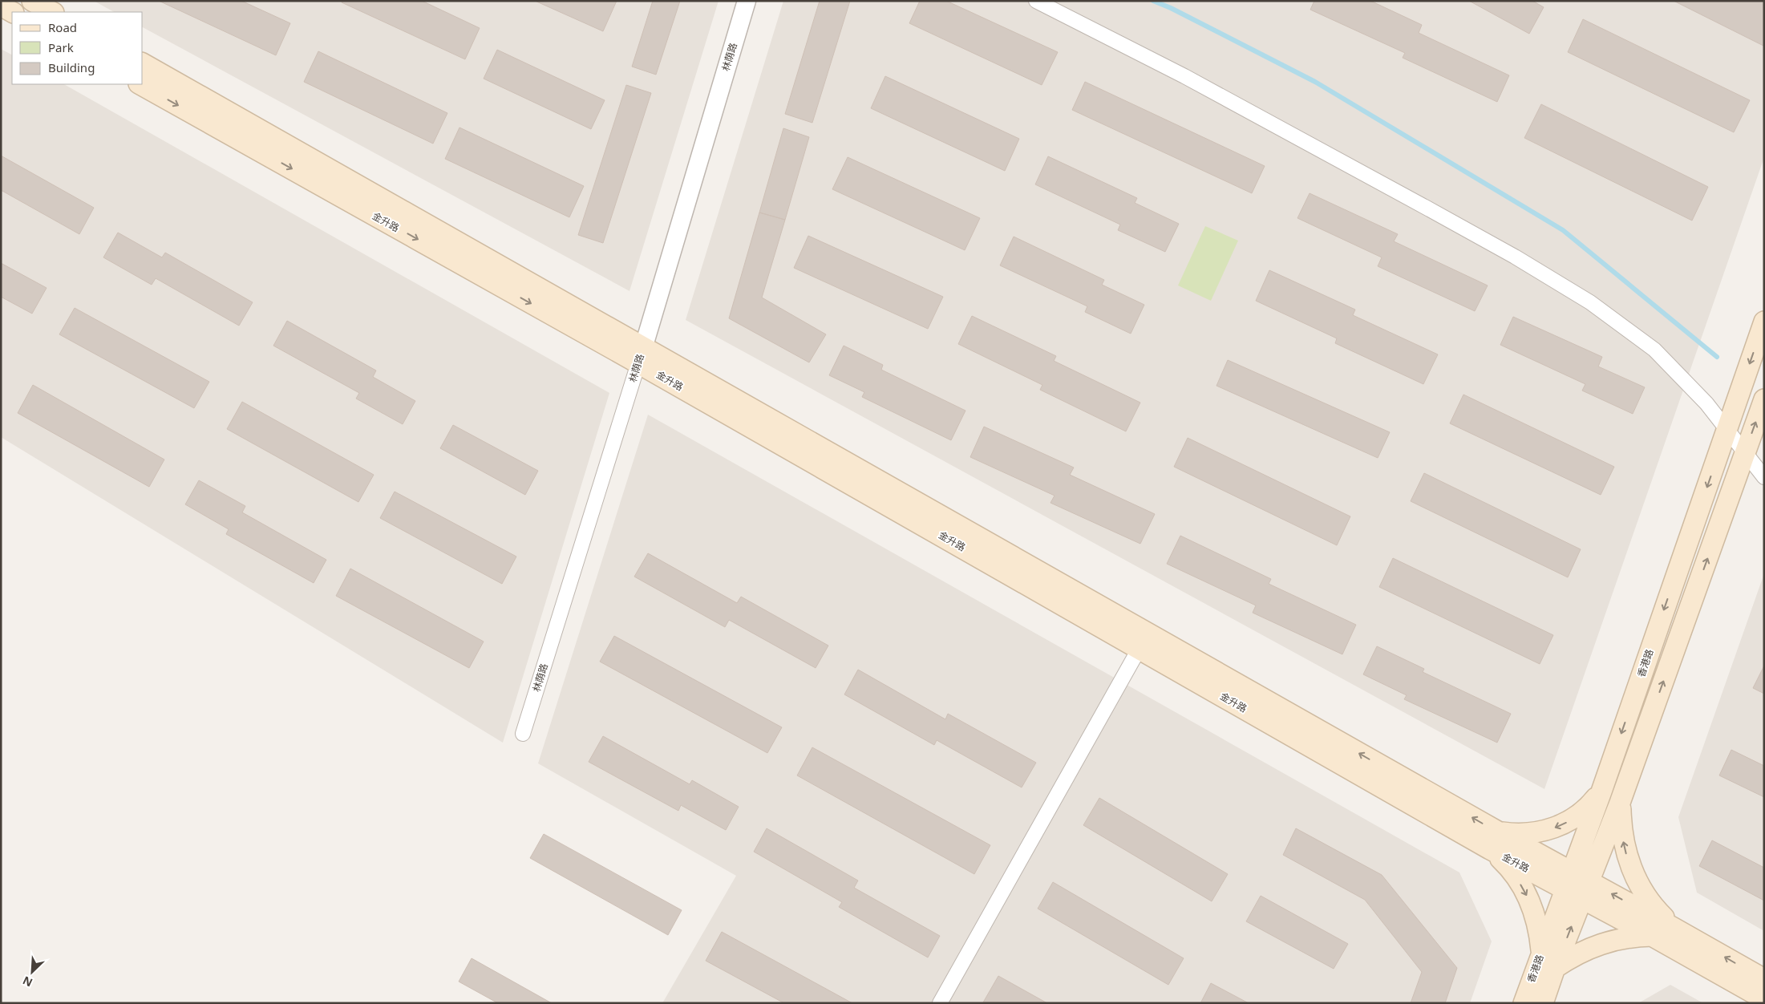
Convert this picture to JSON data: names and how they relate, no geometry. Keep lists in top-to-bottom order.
{
  "streets": {
    "main road": ["金升路", "香港路"],
    "street": ["林荫路"]
  },
  "crossings": [
    ["林荫路", "金升路"],
    ["金升路", "香港路"]
  ],
  "legend": ["Road", "Park", "Building"],
  "north": "bottom left"
}
